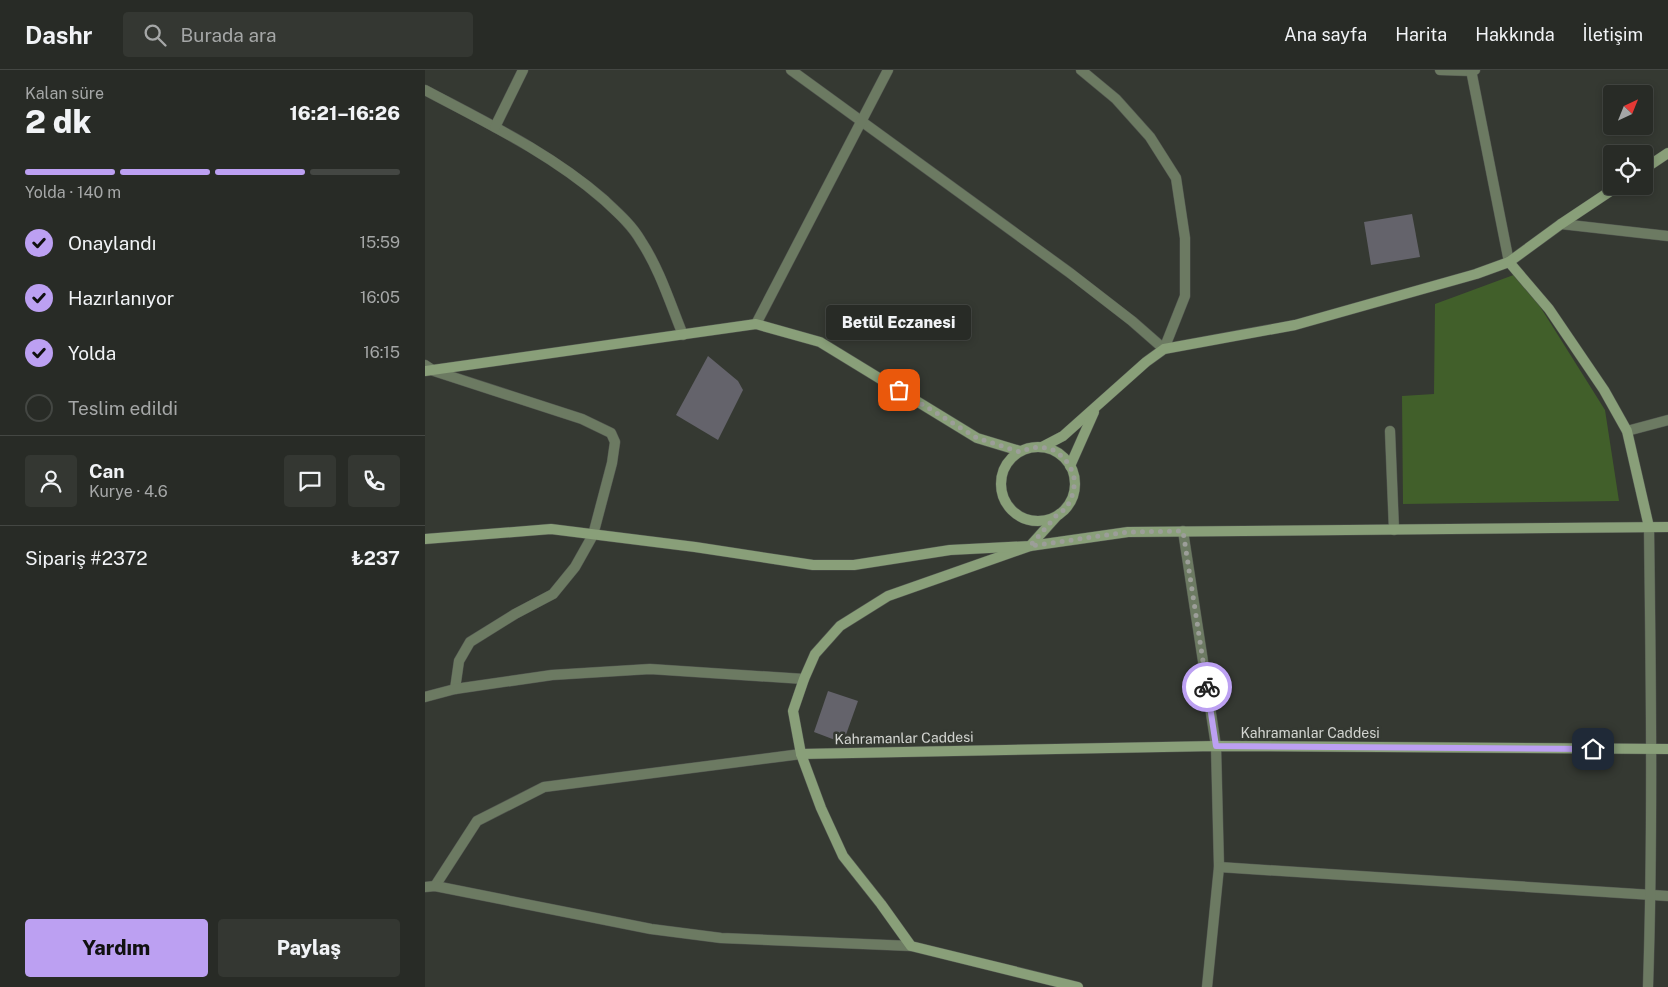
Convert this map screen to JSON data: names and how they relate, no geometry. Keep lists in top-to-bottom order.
{
  "streets": {
    "street": ["Kahramanlar Caddesi"]
  },
  "places": ["Betül Eczanesi"],
  "north": "top right",
  "page": {
    "header": "Dashr",
    "search": "Burada ara",
    "nav": [
      "Ana sayfa",
      "Harita",
      "Hakkında",
      "İletişim"
    ],
    "heading": ["2 dk", "Kalan süre", "16:21–16:26"],
    "panel": [
      "Can",
      "Kurye · 4.6",
      "Sipariş #2372",
      "₺237"
    ],
    "bar": "Yolda · 140 m",
    "list": [
      ["Onaylandı", "15:59"],
      ["Hazırlanıyor", "16:05"],
      ["Yolda", "16:15"],
      "Teslim edildi"
    ],
    "bubble": "Betül Eczanesi",
    "buttons": ["Yardım", "Paylaş"]
  }
}
